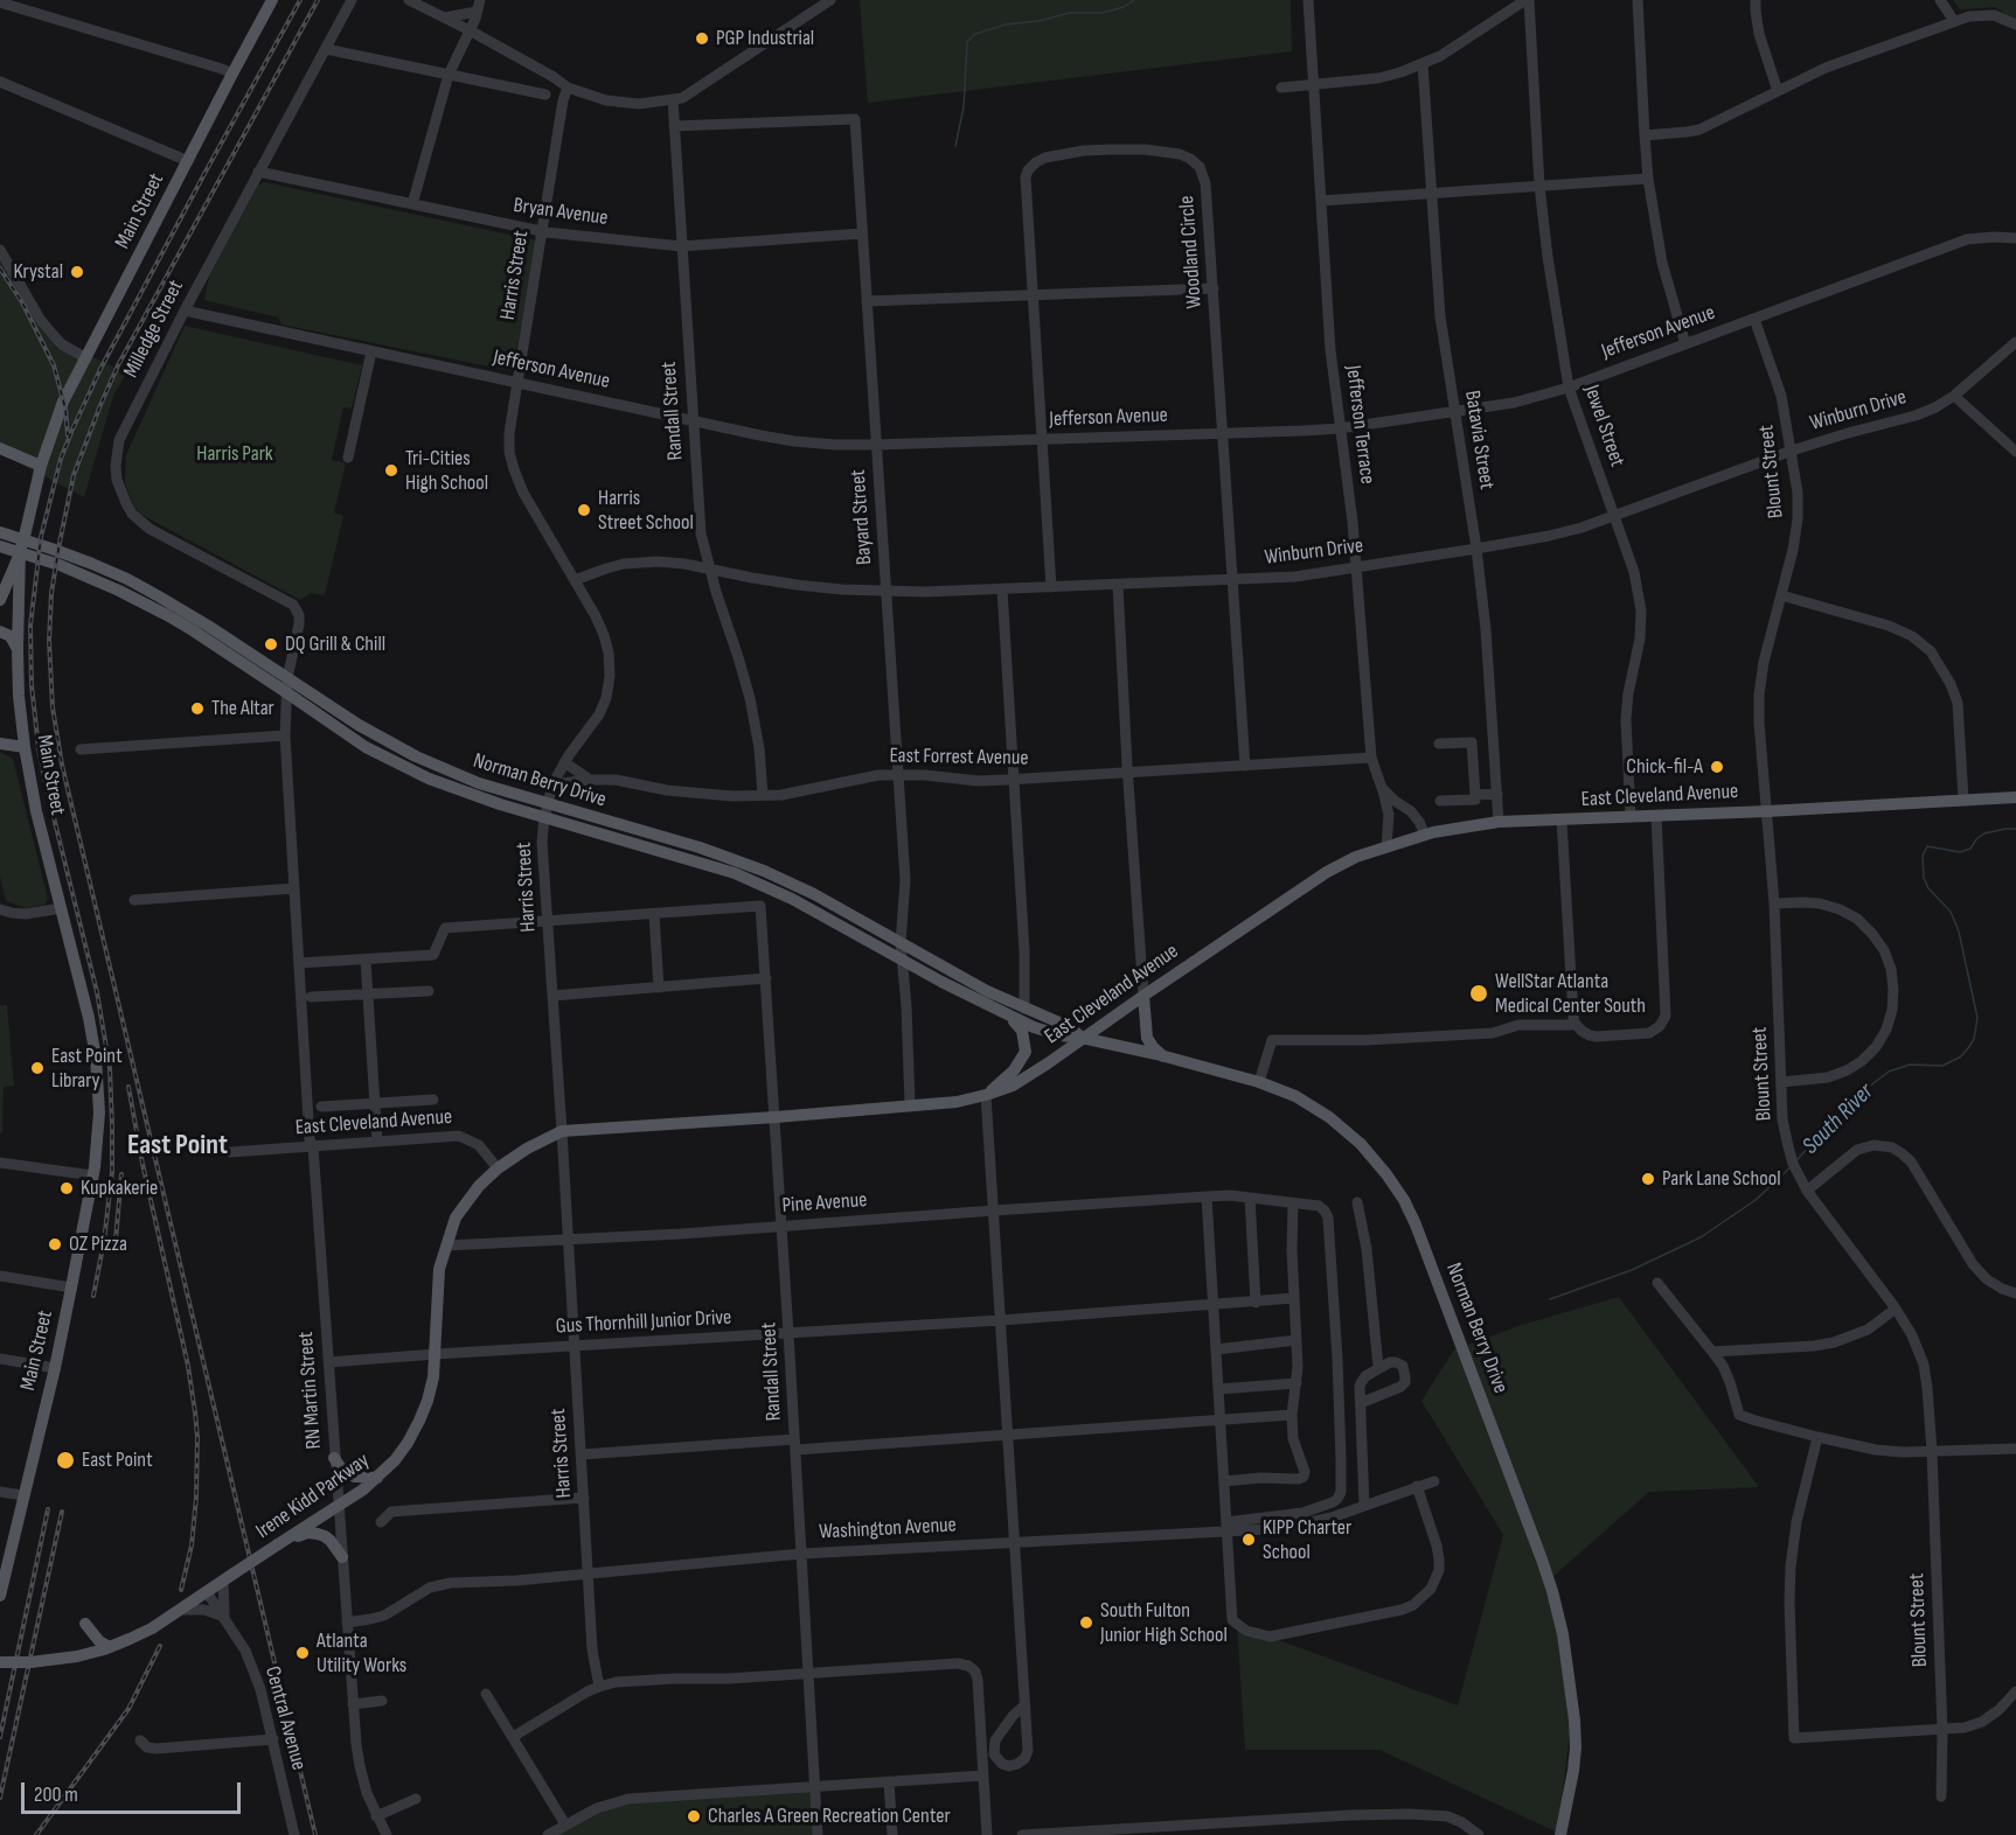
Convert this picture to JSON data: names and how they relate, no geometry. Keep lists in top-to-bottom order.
{
  "streets": {
    "main road": [
      "Main Street",
      "Norman Berry Drive",
      "East Cleveland Avenue",
      "Irene Kidd Parkway"
    ],
    "street": [
      "Bryan Avenue",
      "Woodland Circle",
      "Harris Street",
      "Milledge Street",
      "Jefferson Avenue",
      "Randall Street",
      "Winburn Drive",
      "Jefferson Terrace",
      "Jewel Street",
      "Batavia Street",
      "Blount Street",
      "Bayard Street",
      "East Forrest Avenue",
      "Pine Avenue",
      "Gus Thornhill Junior Drive",
      "RN Martin Street",
      "Washington Avenue",
      "Central Avenue"
    ]
  },
  "crossings": [
    ["Bryan Avenue", "Harris Street"],
    ["Bryan Avenue", "Milledge Street"],
    ["Bryan Avenue", "Randall Street"],
    ["Bryan Avenue", "Bayard Street"],
    ["Woodland Circle", "Jefferson Avenue"],
    ["Woodland Circle", "Winburn Drive"],
    ["Woodland Circle", "East Forrest Avenue"],
    ["Harris Street", "Jefferson Avenue"],
    ["Harris Street", "Winburn Drive"],
    ["Harris Street", "East Forrest Avenue"],
    ["Harris Street", "Norman Berry Drive"],
    ["Harris Street", "East Cleveland Avenue"],
    ["Harris Street", "Pine Avenue"],
    ["Harris Street", "Gus Thornhill Junior Drive"],
    ["Harris Street", "Washington Avenue"],
    ["Milledge Street", "Jefferson Avenue"],
    ["Milledge Street", "RN Martin Street"],
    ["Jefferson Avenue", "Randall Street"],
    ["Jefferson Avenue", "Jefferson Terrace"],
    ["Jefferson Avenue", "Jewel Street"],
    ["Jefferson Avenue", "Batavia Street"],
    ["Jefferson Avenue", "Blount Street"],
    ["Jefferson Avenue", "Bayard Street"],
    ["Randall Street", "Winburn Drive"],
    ["Randall Street", "Bayard Street"],
    ["Randall Street", "East Forrest Avenue"],
    ["Randall Street", "East Cleveland Avenue"],
    ["Randall Street", "Pine Avenue"],
    ["Randall Street", "Gus Thornhill Junior Drive"],
    ["Randall Street", "Washington Avenue"],
    ["Winburn Drive", "Jefferson Terrace"],
    ["Winburn Drive", "Jewel Street"],
    ["Winburn Drive", "Batavia Street"],
    ["Winburn Drive", "Blount Street"],
    ["Winburn Drive", "Bayard Street"],
    ["Jefferson Terrace", "East Forrest Avenue"],
    ["Jefferson Terrace", "East Cleveland Avenue"],
    ["Jewel Street", "East Cleveland Avenue"],
    ["Batavia Street", "East Cleveland Avenue"],
    ["Blount Street", "East Cleveland Avenue"],
    ["Bayard Street", "East Forrest Avenue"],
    ["Bayard Street", "Norman Berry Drive"],
    ["Bayard Street", "East Cleveland Avenue"],
    ["Norman Berry Drive", "East Cleveland Avenue"],
    ["Norman Berry Drive", "RN Martin Street"],
    ["East Cleveland Avenue", "RN Martin Street"],
    ["East Cleveland Avenue", "Irene Kidd Parkway"],
    ["Pine Avenue", "Irene Kidd Parkway"],
    ["Pine Avenue", "Washington Avenue"],
    ["Gus Thornhill Junior Drive", "RN Martin Street"],
    ["Gus Thornhill Junior Drive", "Irene Kidd Parkway"],
    ["RN Martin Street", "Irene Kidd Parkway"],
    ["RN Martin Street", "Washington Avenue"],
    ["Irene Kidd Parkway", "Central Avenue"]
  ],
  "districts": ["East Point"],
  "water": ["South River"],
  "parks": ["Harris Park"],
  "places": [
    "PGP Industrial",
    "Krystal",
    "Tri-Cities High School",
    "Harris Street School",
    "DQ Grill & Chill",
    "The Altar",
    "Chick-fil-A",
    "WellStar Atlanta Medical Center South",
    "East Point Library",
    "Park Lane School",
    "Kupkakerie",
    "OZ Pizza",
    "East Point",
    "KIPP Charter School",
    "South Fulton Junior High School",
    "Atlanta Utility Works",
    "Charles A Green Recreation Center"
  ],
  "scale_bar": "200 m"
}
